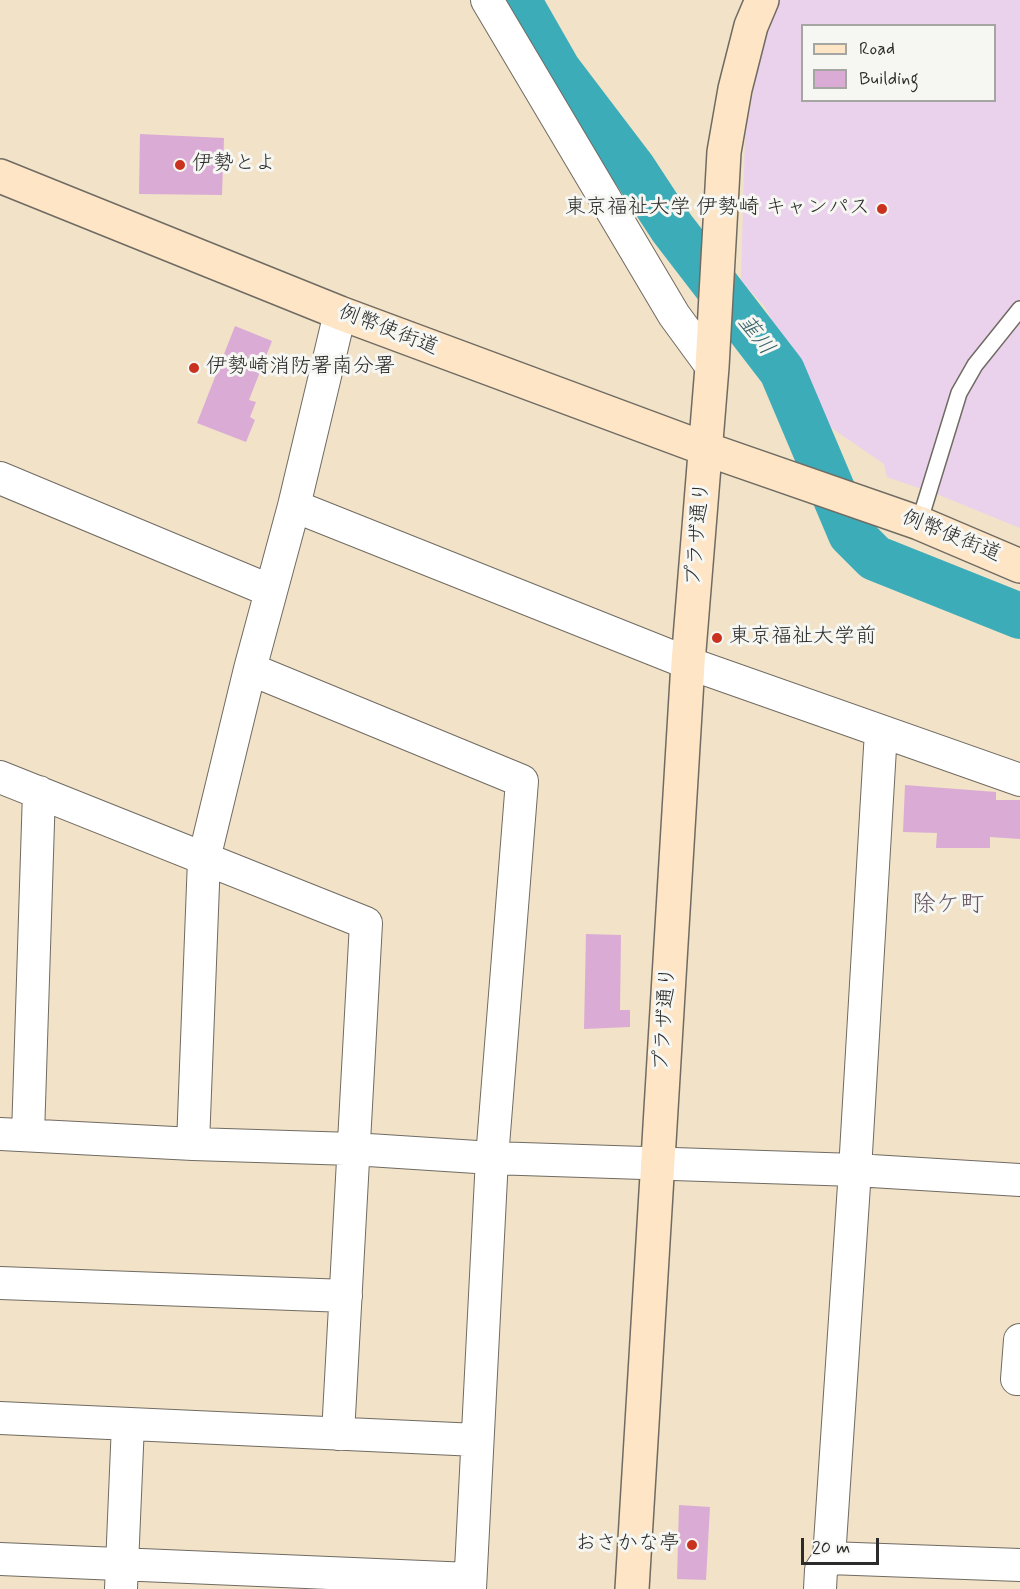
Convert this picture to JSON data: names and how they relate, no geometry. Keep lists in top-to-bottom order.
{
  "streets": {
    "street": ["例幣使街道", "プラザ通り"]
  },
  "crossings": [
    ["例幣使街道", "プラザ通り"]
  ],
  "districts": ["除ケ町"],
  "water": ["韮川"],
  "places": [
    "伊勢とよ",
    "東京福祉大学 伊勢崎 キャンパス",
    "伊勢崎消防署南分署",
    "東京福祉大学前",
    "おさかな亭"
  ],
  "legend": ["Road", "Building"],
  "scale_bar": "20 m"
}
